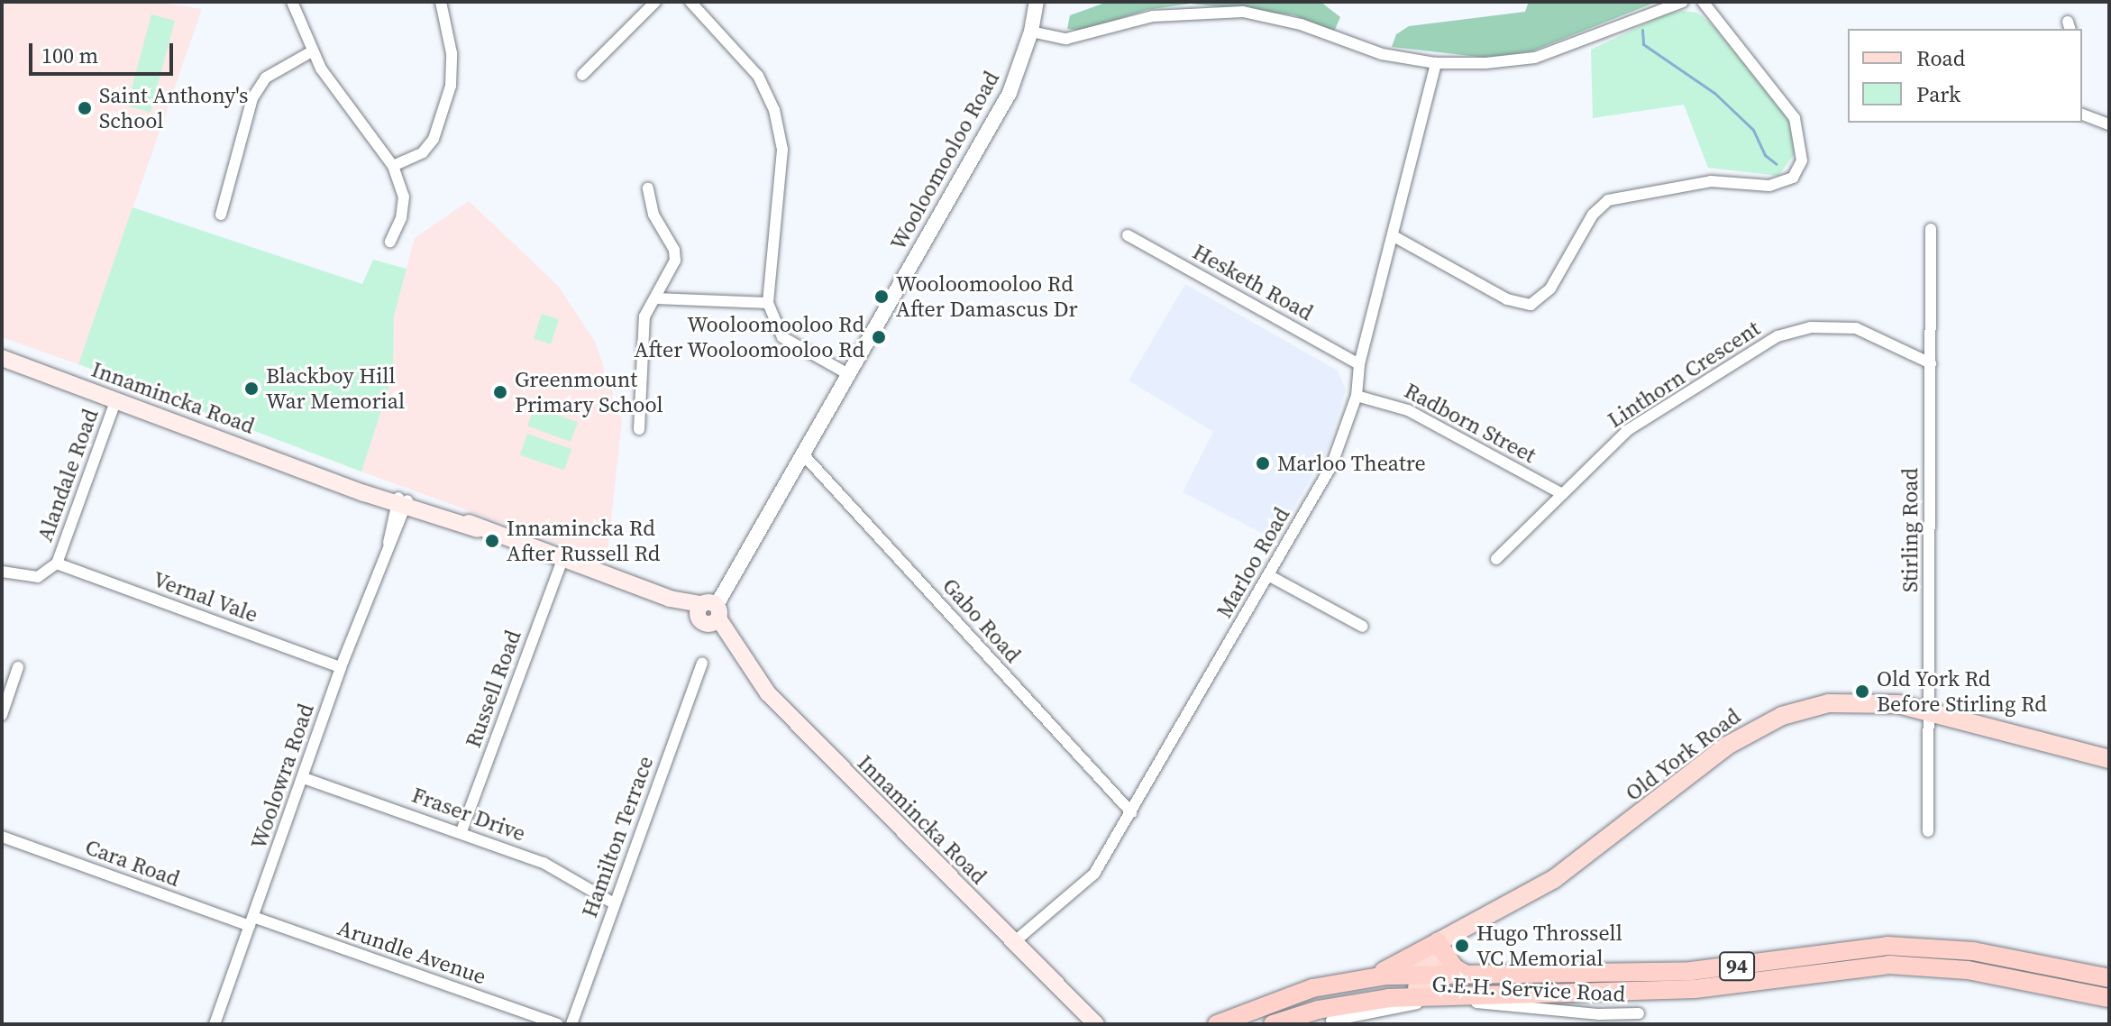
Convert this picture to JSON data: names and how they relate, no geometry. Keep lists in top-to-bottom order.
{
  "streets": {
    "highway": ["94"],
    "main road": ["Innamincka Road", "Old York Road"],
    "street": [
      "Wooloomooloo Road",
      "Hesketh Road",
      "Linthorn Crescent",
      "Radborn Street",
      "Alandale Road",
      "Stirling Road",
      "Marloo Road",
      "Vernal Vale",
      "Gabo Road",
      "Russell Road",
      "Woolowra Road",
      "Fraser Drive",
      "Hamilton Terrace",
      "Cara Road",
      "Arundle Avenue",
      "G.E.H. Service Road"
    ]
  },
  "crossings": [
    ["Wooloomooloo Road", "Innamincka Road"],
    ["Wooloomooloo Road", "Gabo Road"],
    ["Hesketh Road", "Marloo Road"],
    ["Linthorn Crescent", "Radborn Street"],
    ["Linthorn Crescent", "Stirling Road"],
    ["Innamincka Road", "Alandale Road"],
    ["Innamincka Road", "Marloo Road"],
    ["Innamincka Road", "Russell Road"],
    ["Innamincka Road", "Woolowra Road"],
    ["Radborn Street", "Marloo Road"],
    ["Alandale Road", "Vernal Vale"],
    ["Stirling Road", "Old York Road"],
    ["Marloo Road", "Gabo Road"],
    ["Vernal Vale", "Woolowra Road"],
    ["Russell Road", "Fraser Drive"],
    ["Woolowra Road", "Fraser Drive"],
    ["Woolowra Road", "Cara Road"],
    ["Woolowra Road", "Arundle Avenue"],
    ["Fraser Drive", "Hamilton Terrace"],
    ["Cara Road", "Arundle Avenue"],
    ["94", "G.E.H. Service Road"]
  ],
  "places": [
    "Saint Anthony's School",
    "Wooloomooloo Rd After Damascus Dr",
    "Wooloomooloo Rd After Wooloomooloo Rd",
    "Blackboy Hill War Memorial",
    "Greenmount Primary School",
    "Marloo Theatre",
    "Innamincka Rd After Russell Rd",
    "Old York Rd Before Stirling Rd",
    "Hugo Throssell VC Memorial"
  ],
  "legend": ["Road", "Park"],
  "scale_bar": "100 m"
}
